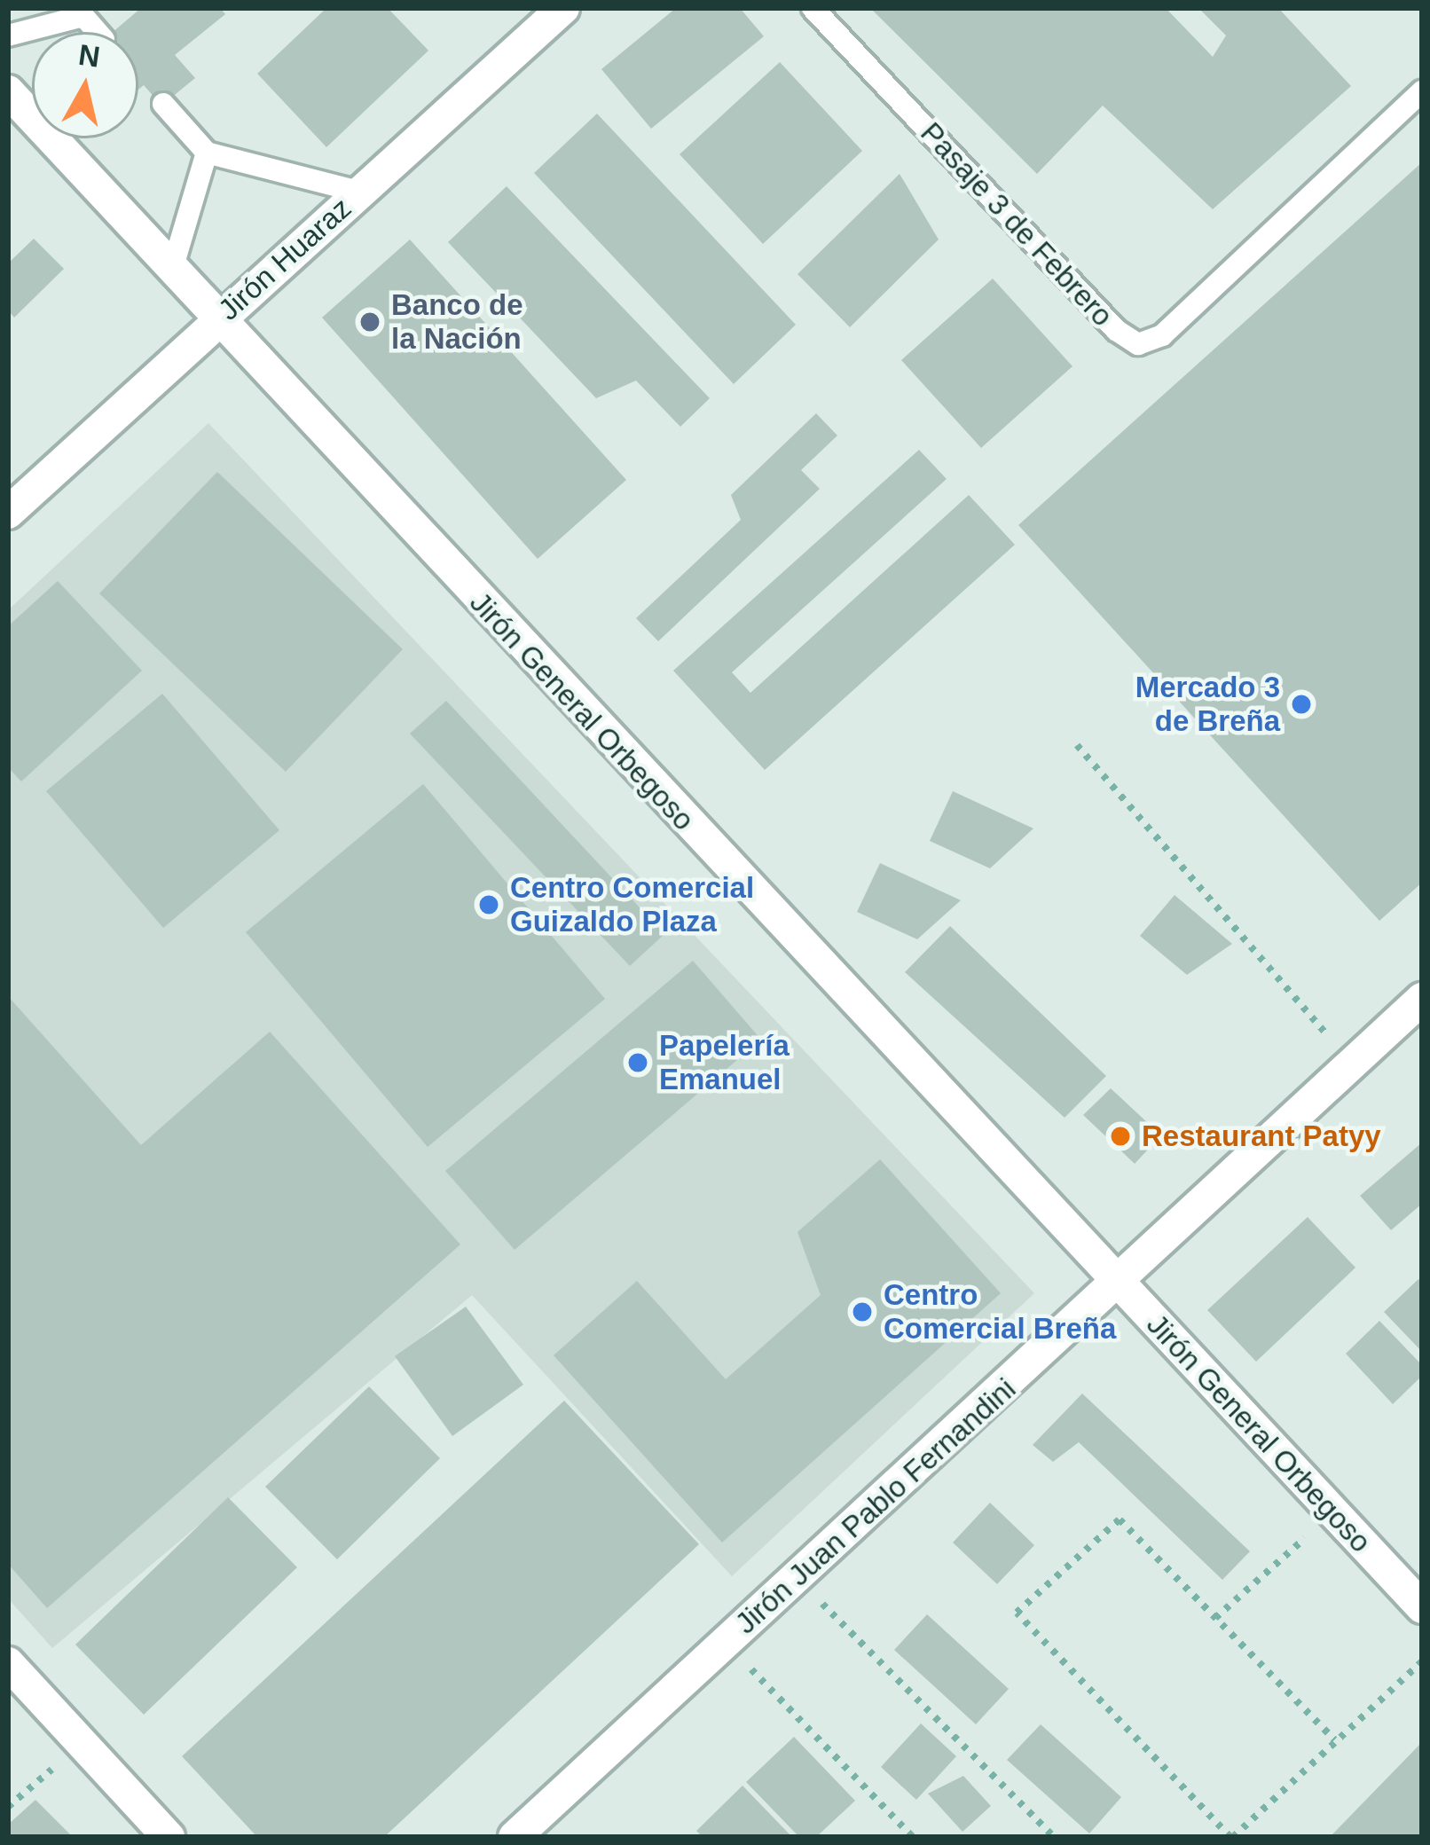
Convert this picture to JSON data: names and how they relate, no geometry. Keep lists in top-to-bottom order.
{
  "streets": {
    "street": ["Jirón Huaraz", "Jirón General Orbegoso", "Jirón Juan Pablo Fernandini"],
    "lane": ["Pasaje 3 de Febrero"]
  },
  "crossings": [
    ["Jirón Huaraz", "Jirón General Orbegoso"],
    ["Jirón General Orbegoso", "Jirón Juan Pablo Fernandini"]
  ],
  "places": [
    "Banco de la Nación",
    "Mercado 3 de Breña",
    "Centro Comercial Guizaldo Plaza",
    "Papelería Emanuel",
    "Restaurant Patyy",
    "Centro Comercial Breña"
  ],
  "north": "top"
}
